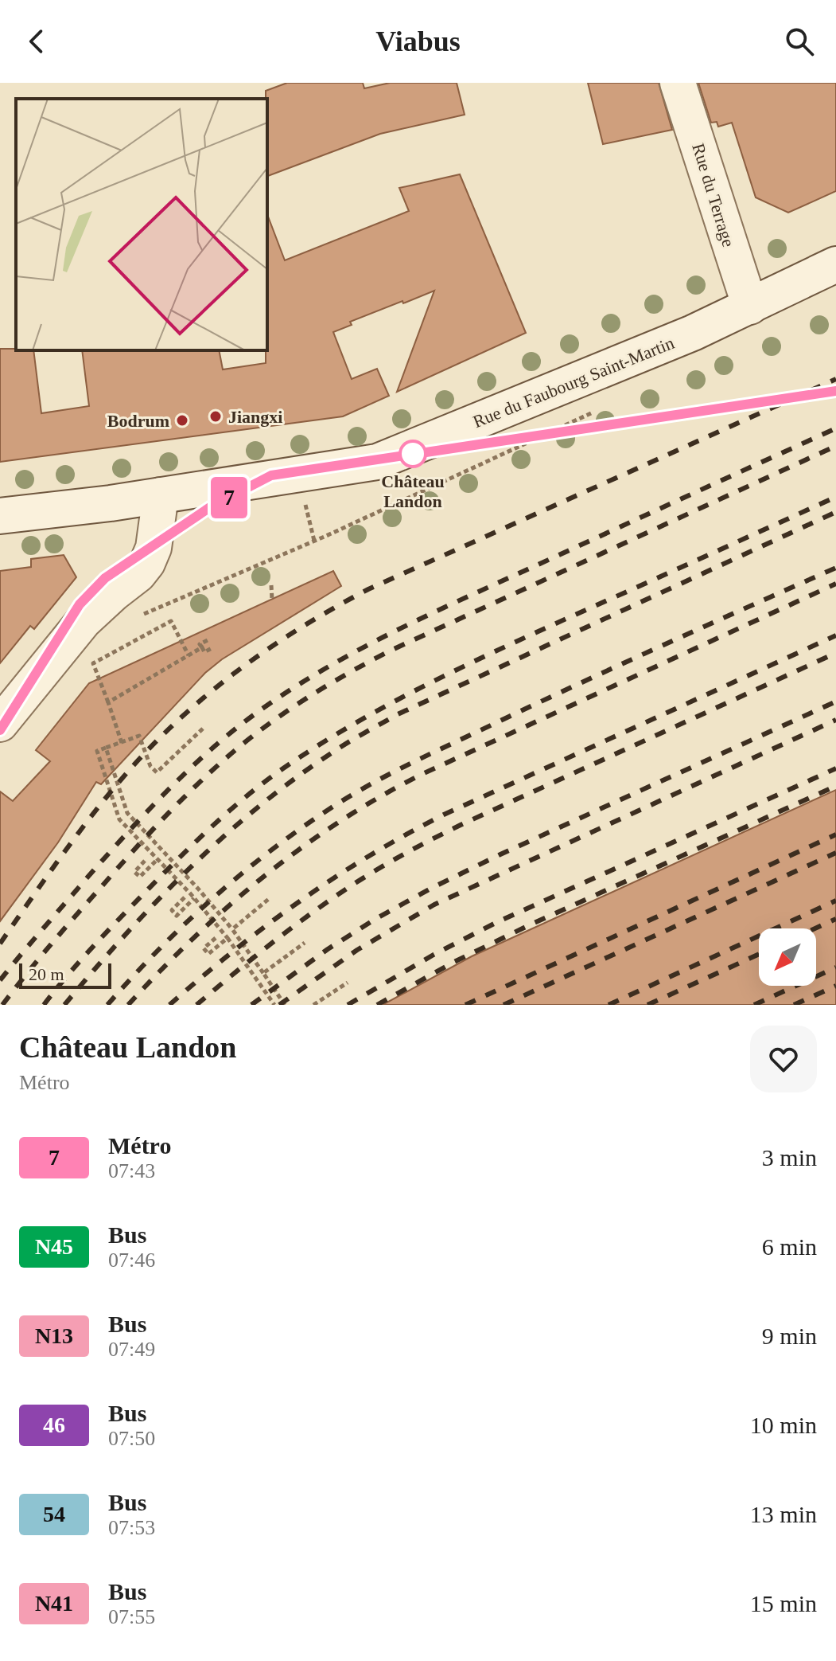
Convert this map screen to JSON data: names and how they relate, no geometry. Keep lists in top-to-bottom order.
{
  "streets": {
    "main road": ["Rue du Terrage", "Rue du Faubourg Saint-Martin"]
  },
  "crossings": [
    ["Rue du Terrage", "Rue du Faubourg Saint-Martin"]
  ],
  "places": ["Jiangxi", "Bodrum", "Château Landon"],
  "lines": ["metro line 7"],
  "scale_bar": "20 m",
  "north": "bottom left",
  "page": {
    "header": "Viabus",
    "on_map": "7",
    "scale": "20 m",
    "heading": ["Château Landon", "Métro"],
    "list": [
      {
        "mark": "7",
        "name": "Métro",
        "note": "07:43",
        "value": "3 min"
      },
      {
        "mark": "N45",
        "name": "Bus",
        "note": "07:46",
        "value": "6 min"
      },
      {
        "mark": "N13",
        "name": "Bus",
        "note": "07:49",
        "value": "9 min"
      },
      {
        "mark": "46",
        "name": "Bus",
        "note": "07:50",
        "value": "10 min"
      },
      {
        "mark": "54",
        "name": "Bus",
        "note": "07:53",
        "value": "13 min"
      },
      {
        "mark": "N41",
        "name": "Bus",
        "note": "07:55",
        "value": "15 min"
      }
    ]
  }
}
